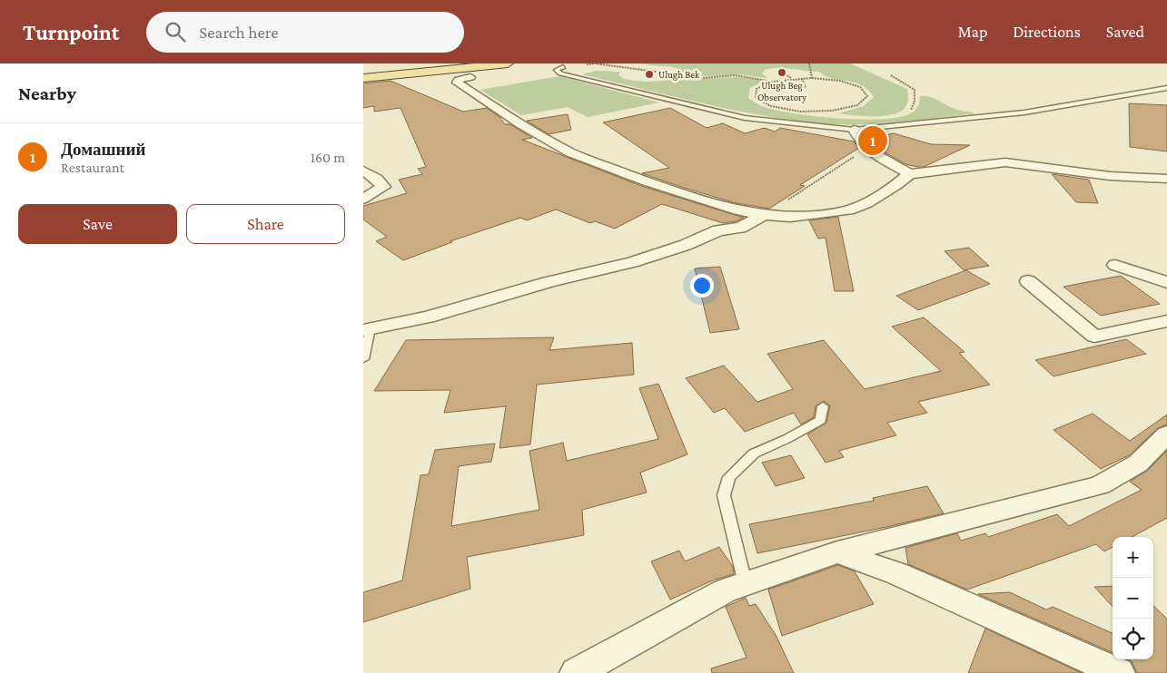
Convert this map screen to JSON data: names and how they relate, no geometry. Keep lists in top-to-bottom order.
{
  "places": ["Ulugh Beg Observatory", "Ulugh Bek"],
  "page": {
    "header": "Turnpoint",
    "search": "Search here",
    "nav": ["Map", "Directions", "Saved"],
    "heading": "Nearby",
    "list": [
      {
        "mark": "1",
        "name": "Домашний",
        "note": "Restaurant",
        "value": "160 m"
      }
    ],
    "pins": "1",
    "buttons": ["Save", "Share"],
    "map_buttons": ["+", "−"]
  }
}
